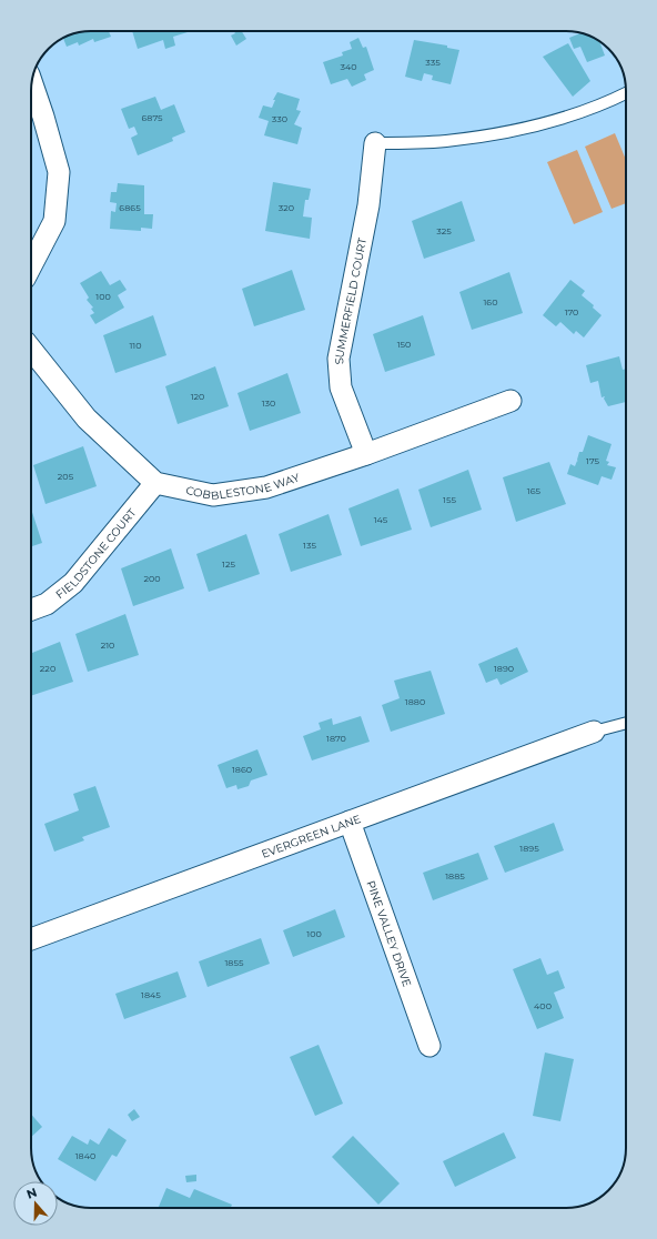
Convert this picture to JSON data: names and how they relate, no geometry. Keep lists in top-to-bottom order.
{
  "streets": {
    "street": [
      "SUMMERFIELD COURT",
      "COBBLESTONE WAY",
      "FIELDSTONE COURT",
      "EVERGREEN LANE",
      "PINE VALLEY DRIVE"
    ]
  },
  "crossings": [
    ["SUMMERFIELD COURT", "COBBLESTONE WAY"],
    ["COBBLESTONE WAY", "FIELDSTONE COURT"],
    ["EVERGREEN LANE", "PINE VALLEY DRIVE"]
  ],
  "house_numbers": [
    "335",
    "340",
    "6875",
    "330",
    "6865",
    "320",
    "325",
    "100",
    "160",
    "170",
    "150",
    "110",
    "120",
    "130",
    "175",
    "205",
    "165",
    "155",
    "145",
    "135",
    "125",
    "200",
    "210",
    "220",
    "1890",
    "1880",
    "1870",
    "1860",
    "1895",
    "1885",
    "100",
    "1855",
    "1845",
    "400",
    "1840"
  ],
  "north": "top"
}
